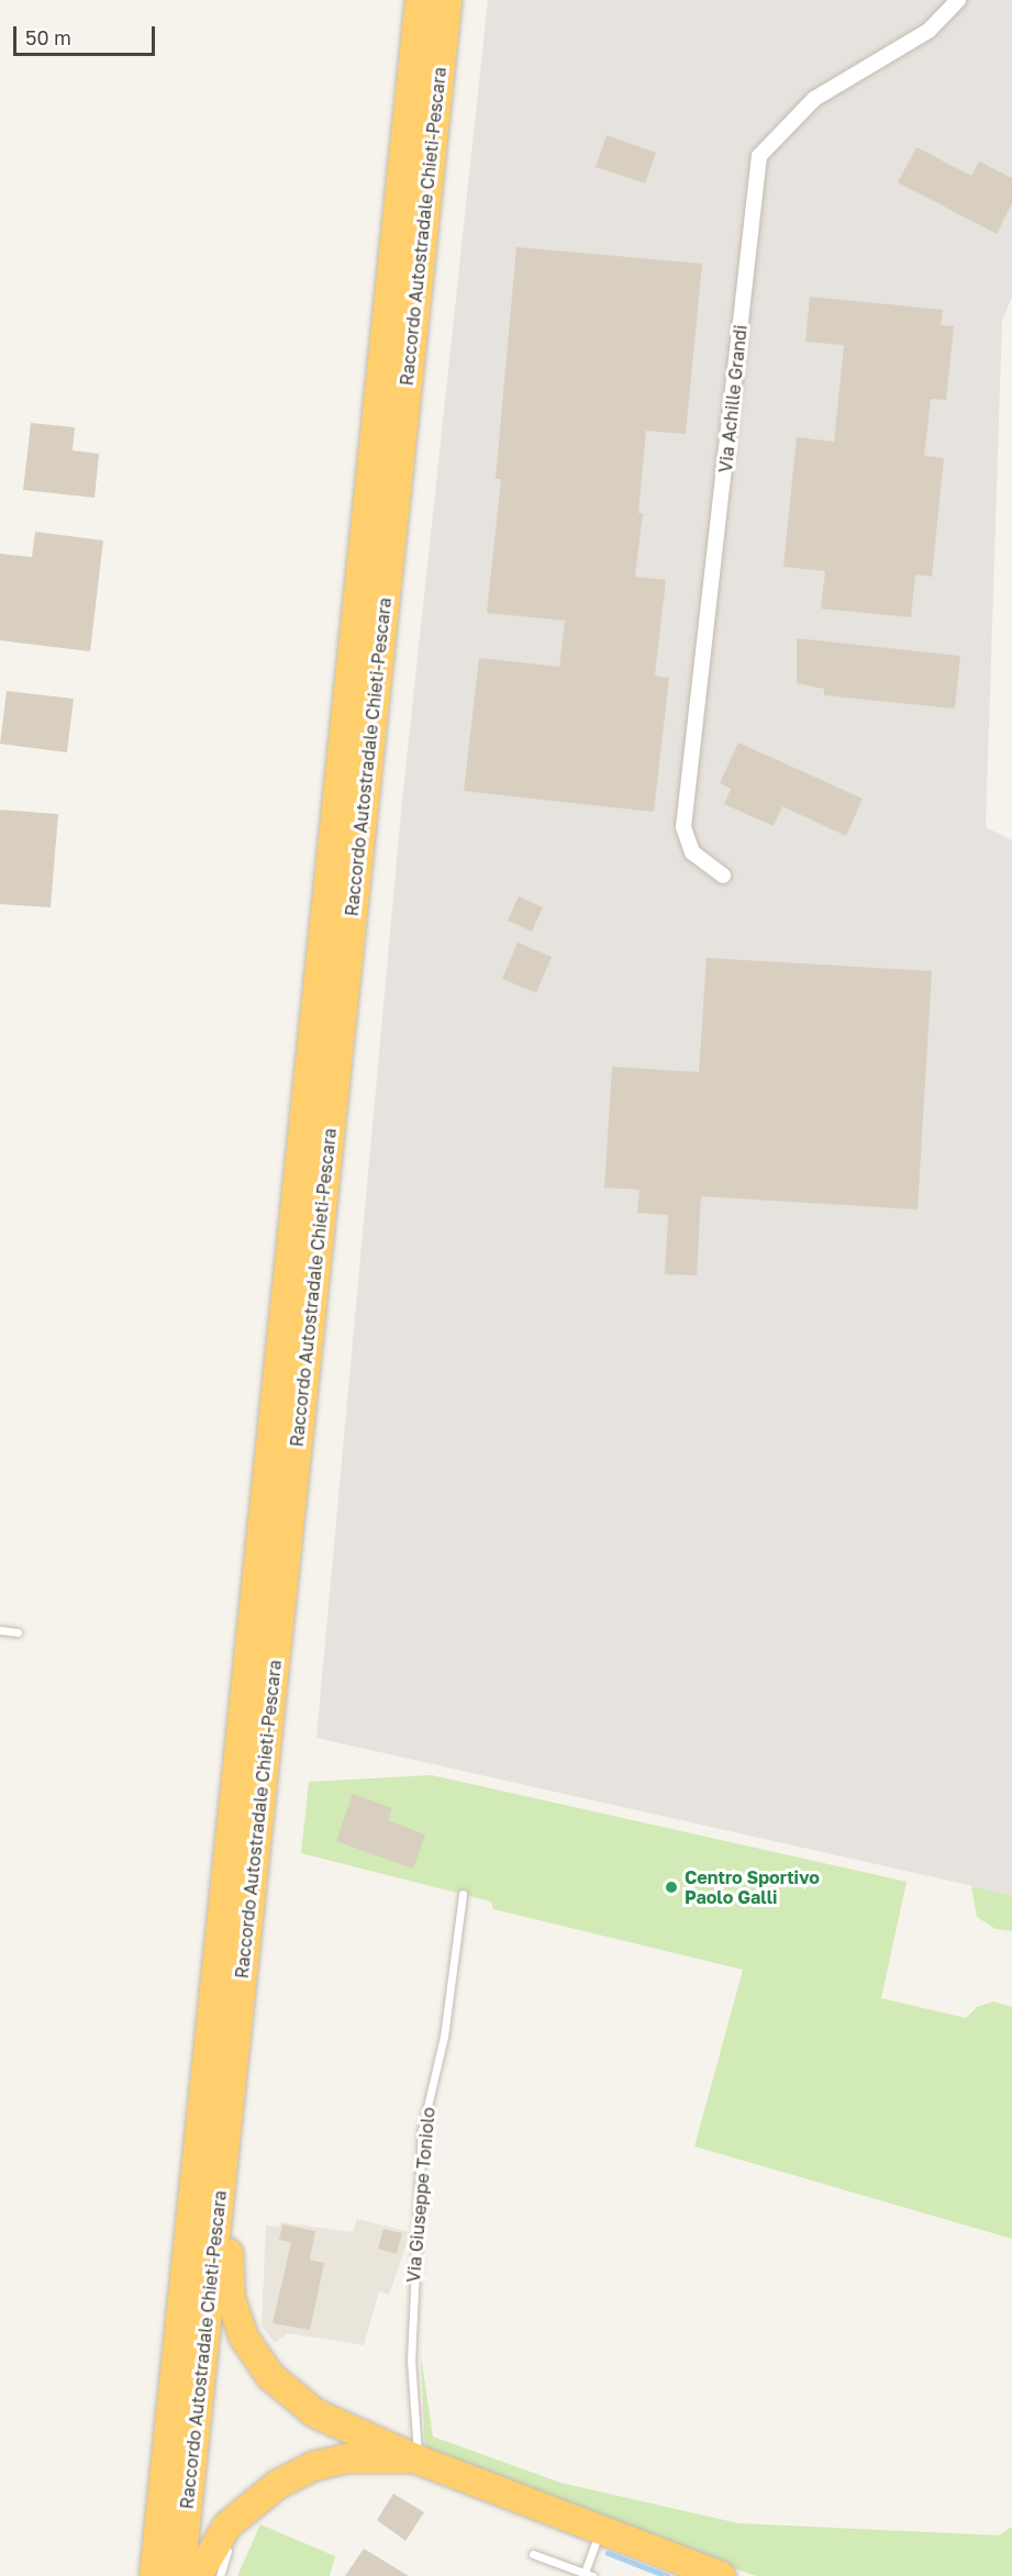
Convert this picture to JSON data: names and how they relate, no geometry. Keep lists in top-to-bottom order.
{
  "streets": {
    "highway": ["Raccordo Autostradale Chieti-Pescara"],
    "street": ["Via Achille Grandi"],
    "lane": ["Via Giuseppe Toniolo"]
  },
  "places": ["Centro Sportivo Paolo Galli"],
  "scale_bar": "50 m"
}
